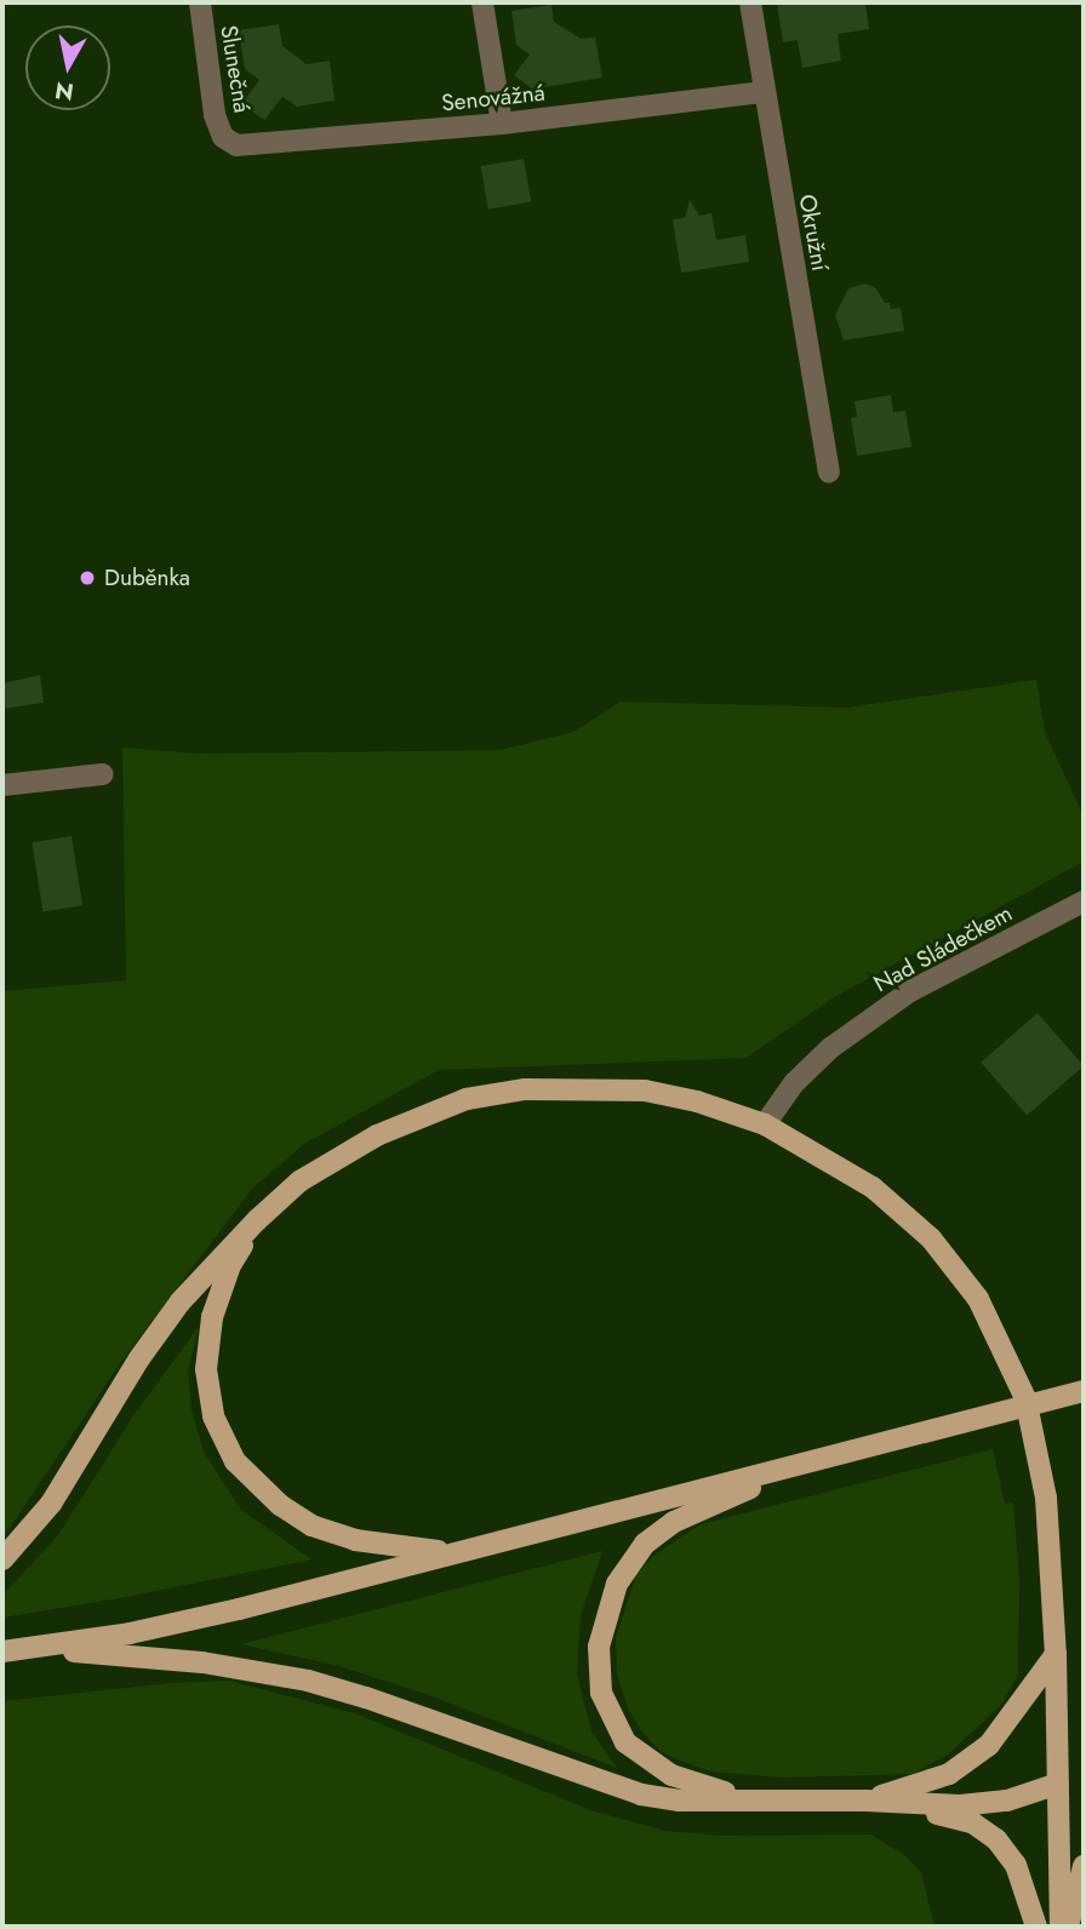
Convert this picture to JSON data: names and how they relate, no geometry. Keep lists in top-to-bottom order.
{
  "streets": {
    "street": [
      "Slunečná",
      "Senovážná",
      "Okružní",
      "Nad Sládečkem"
    ]
  },
  "crossings": [
    ["Slunečná", "Senovážná"],
    ["Senovážná", "Okružní"]
  ],
  "places": ["Duběnka"],
  "north": "bottom"
}
